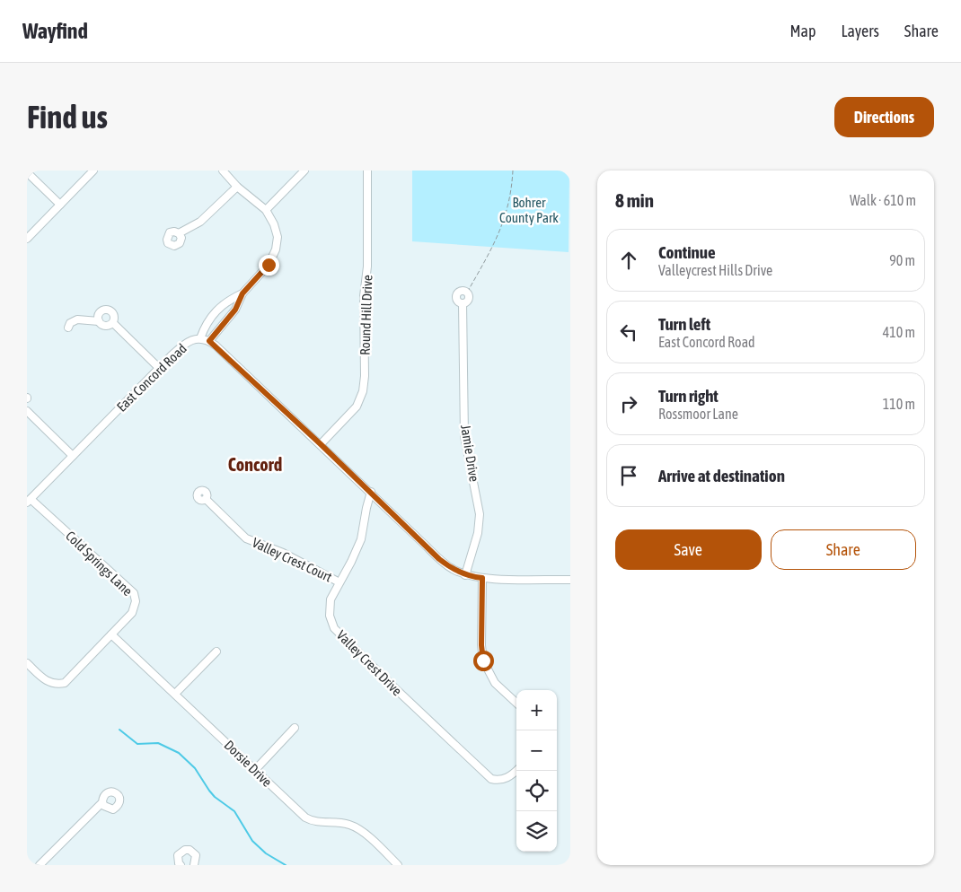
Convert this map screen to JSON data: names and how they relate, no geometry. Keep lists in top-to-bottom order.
{
  "streets": {
    "street": [
      "Round Hill Drive",
      "East Concord Road",
      "Jamie Drive",
      "Valley Crest Court",
      "Cold Springs Lane",
      "Valley Crest Drive",
      "Dorsie Drive"
    ]
  },
  "crossings": [
    ["Round Hill Drive", "East Concord Road"],
    ["East Concord Road", "Jamie Drive"],
    ["East Concord Road", "Cold Springs Lane"],
    ["East Concord Road", "Valley Crest Drive"],
    ["Valley Crest Court", "Valley Crest Drive"],
    ["Cold Springs Lane", "Dorsie Drive"]
  ],
  "districts": ["Concord"],
  "parks": ["Bohrer County Park"],
  "page": {
    "header": "Wayfind",
    "nav": ["Map", "Layers", "Share"],
    "buttons": [
      "Directions",
      ["Save", "Share"]
    ],
    "title": "Find us",
    "heading": ["8 min", "Walk · 610 m"],
    "list": [
      ["Continue", "Valleycrest Hills Drive", "90 m"],
      ["Turn left", "East Concord Road", "410 m"],
      ["Turn right", "Rossmoor Lane", "110 m"],
      "Arrive at destination"
    ],
    "map_buttons": ["+", "−"]
  }
}
